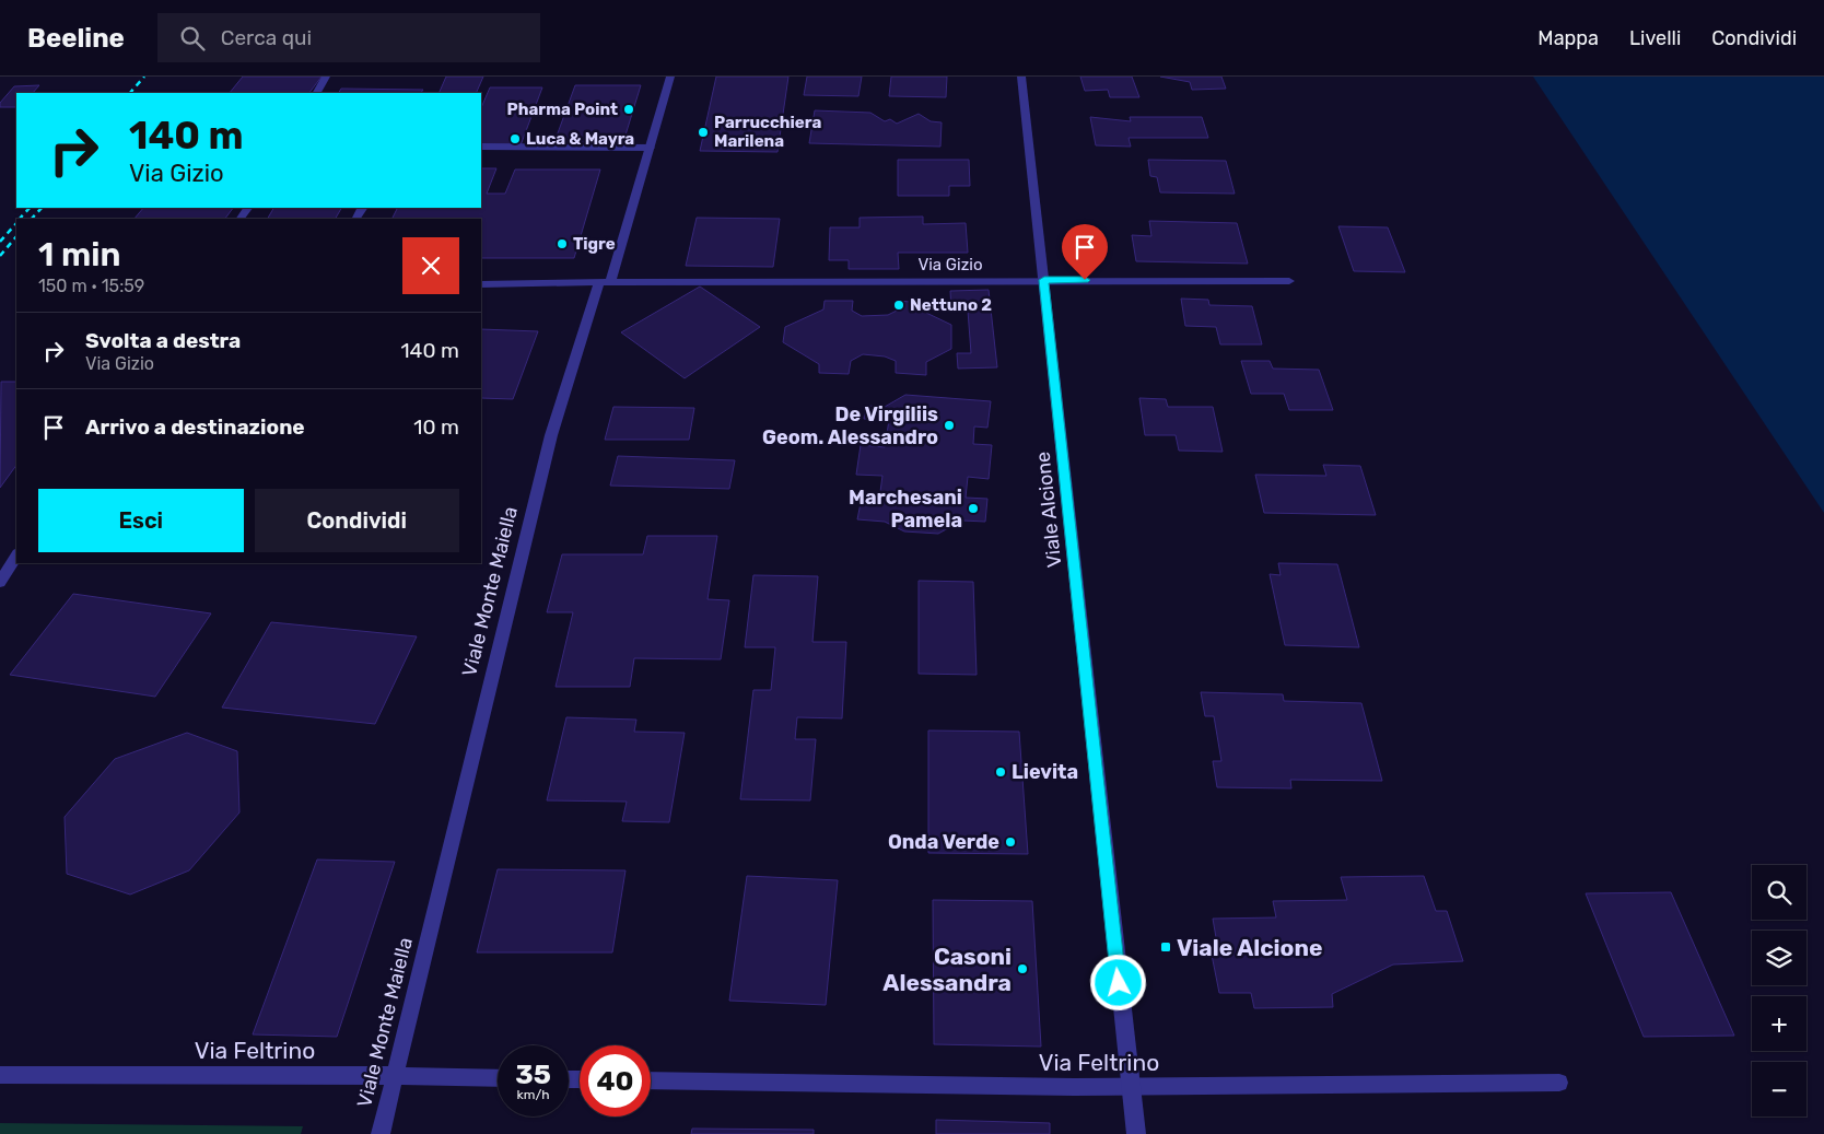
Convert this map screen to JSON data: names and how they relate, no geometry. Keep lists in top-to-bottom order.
{
  "streets": {
    "street": [
      "Via Gizio",
      "Viale Alcione",
      "Viale Monte Maiella",
      "Via Feltrino"
    ]
  },
  "crossings": [
    ["Via Gizio", "Viale Alcione"],
    ["Via Gizio", "Viale Monte Maiella"],
    ["Viale Alcione", "Via Feltrino"],
    ["Viale Monte Maiella", "Via Feltrino"]
  ],
  "places": {
    "other": [
      "Pharma Point",
      "Parrucchiera Marilena",
      "Luca & Mayra",
      "Tigre",
      "Nettuno 2",
      "De Virgiliis Geom. Alessandro",
      "Marchesani Pamela",
      "Lievita",
      "Onda Verde",
      "Casoni Alessandra"
    ],
    "transit": ["Viale Alcione"]
  },
  "page": {
    "header": "Beeline",
    "search": "Cerca qui",
    "nav": ["Mappa", "Livelli", "Condividi"],
    "turn": ["140 m", "Via Gizio"],
    "heading": ["1 min", "150 m · 15:59"],
    "list": [
      {
        "name": "Svolta a destra",
        "note": "Via Gizio",
        "value": "140 m"
      },
      {
        "name": "Arrivo a destinazione",
        "value": "10 m"
      }
    ],
    "buttons": ["Esci", "Condividi"],
    "map_buttons": ["+", "−"],
    "speed": "35 km/h",
    "limit": "40"
  }
}
